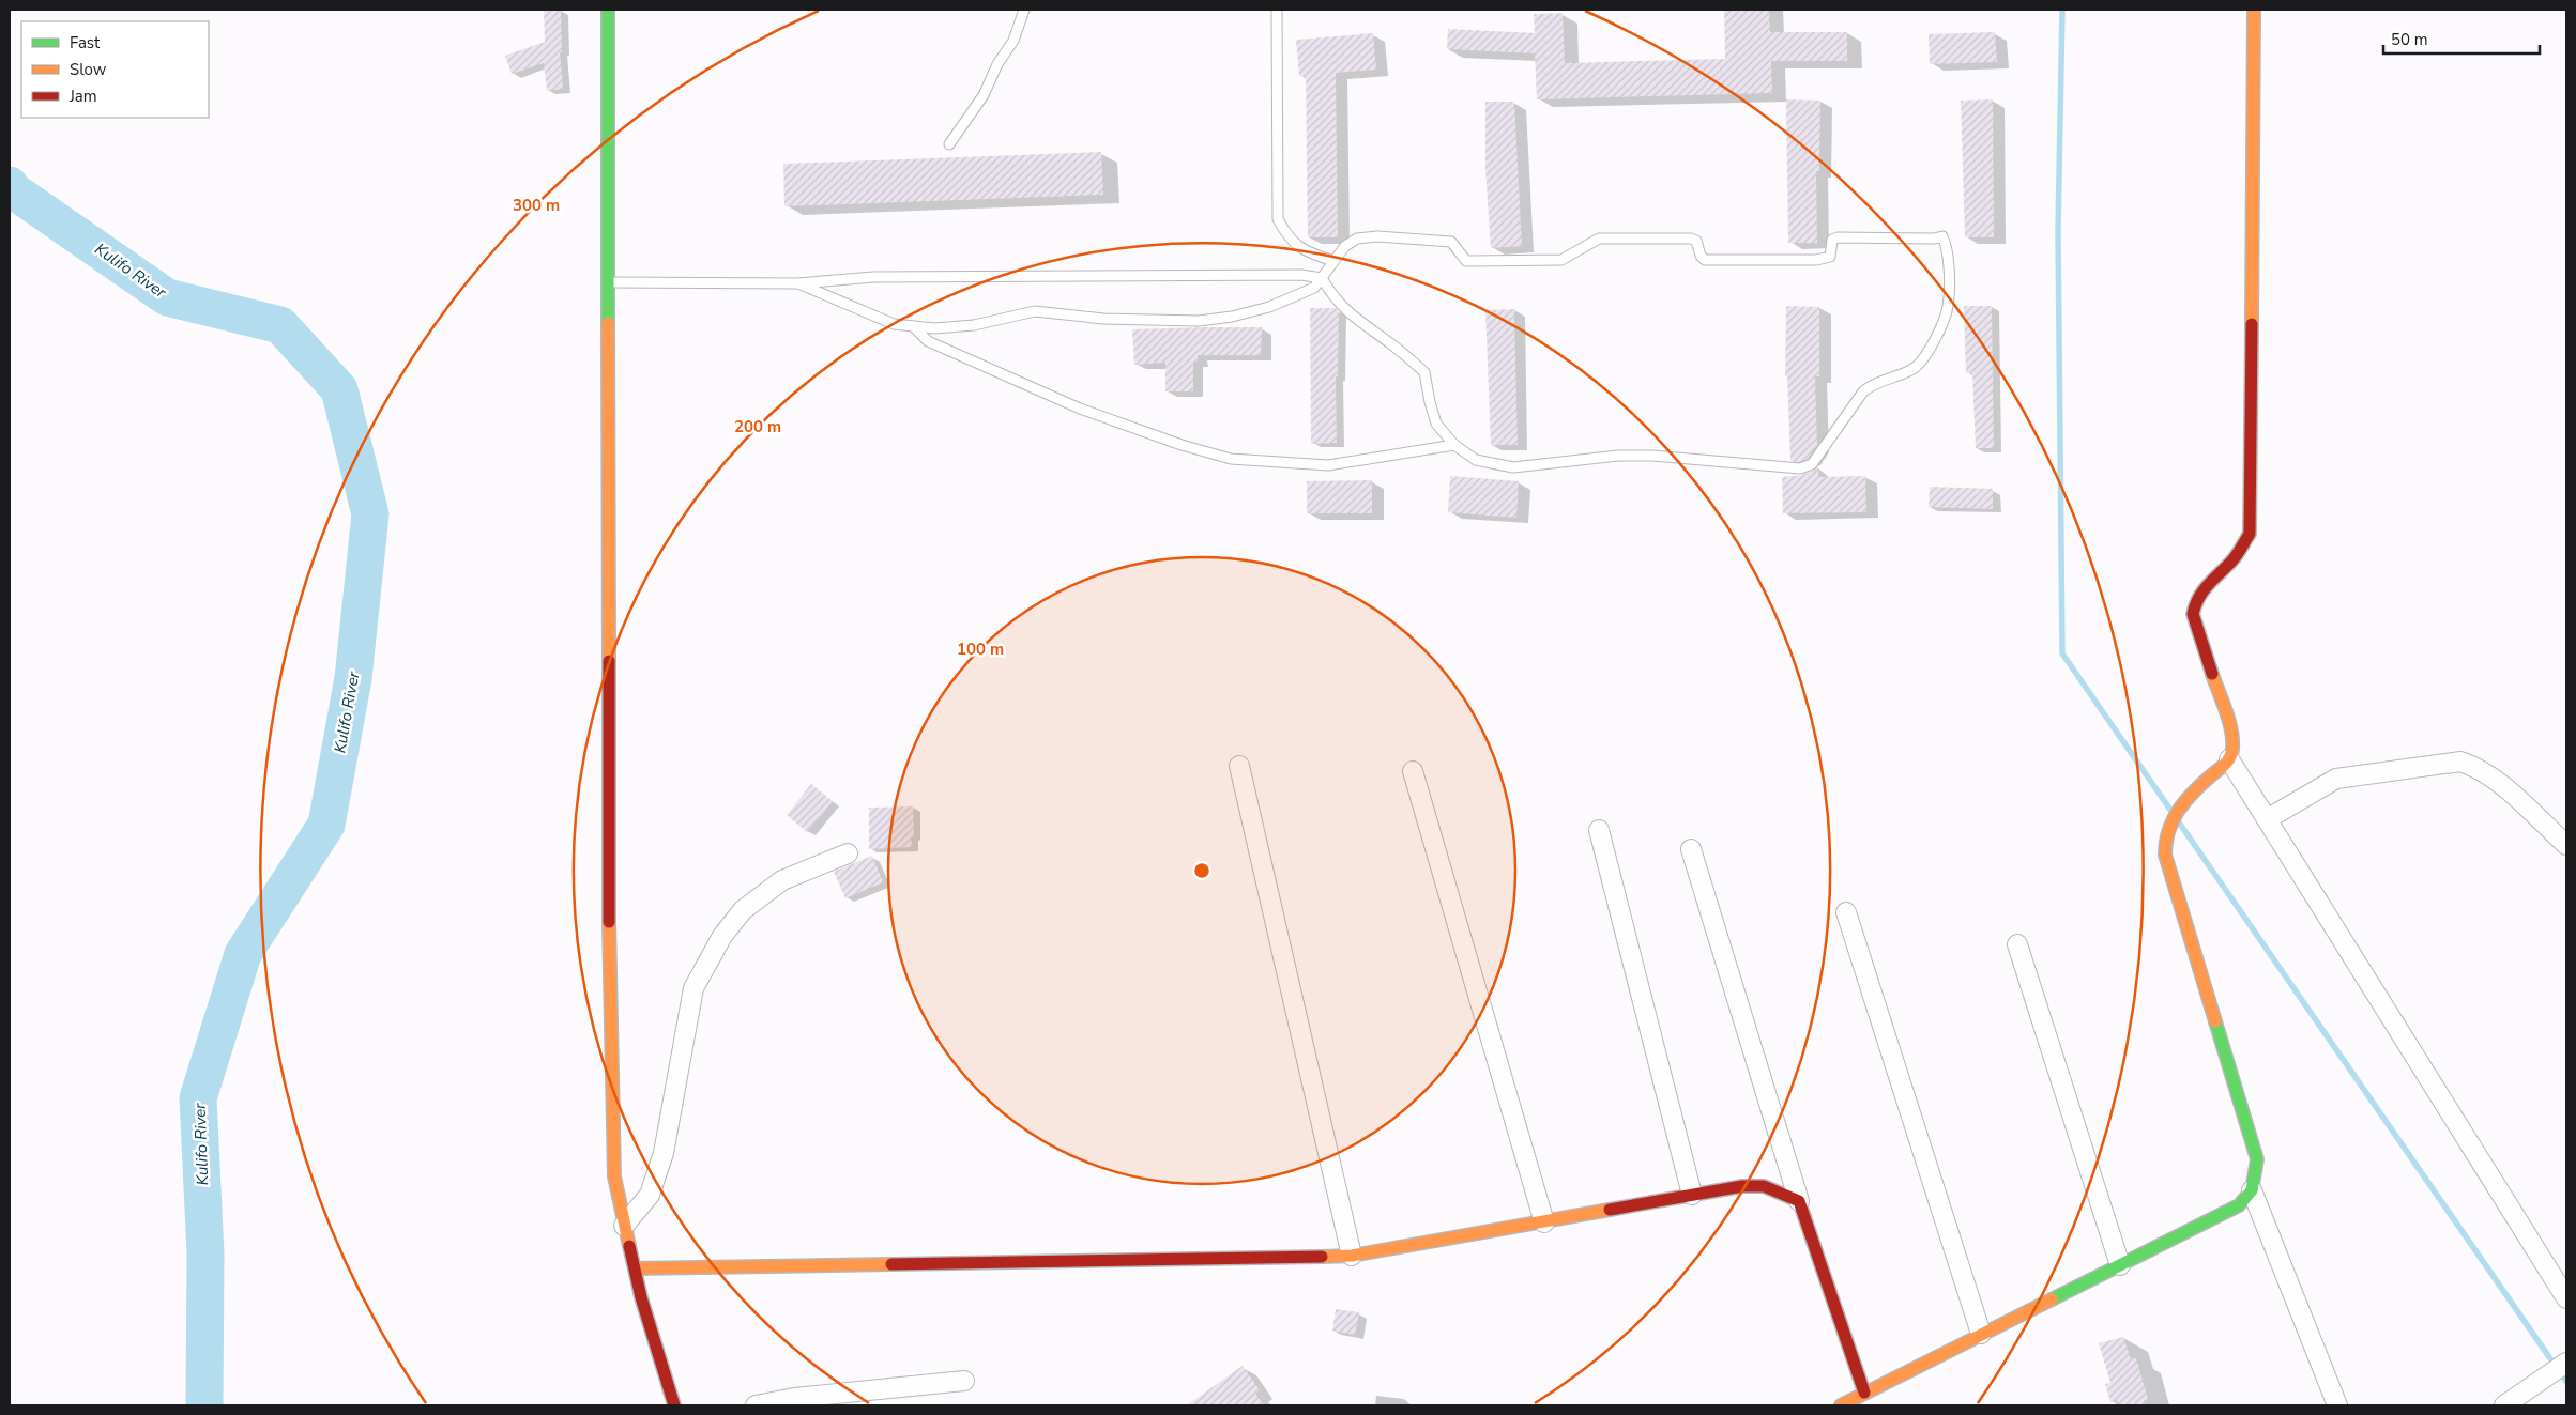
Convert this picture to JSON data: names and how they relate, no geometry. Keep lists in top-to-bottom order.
{
  "water": ["Kulifo River"],
  "legend": ["Fast", "Slow", "Jam"],
  "scale_bar": "50 m",
  "rings": ["300 m", "200 m", "100 m"]
}
